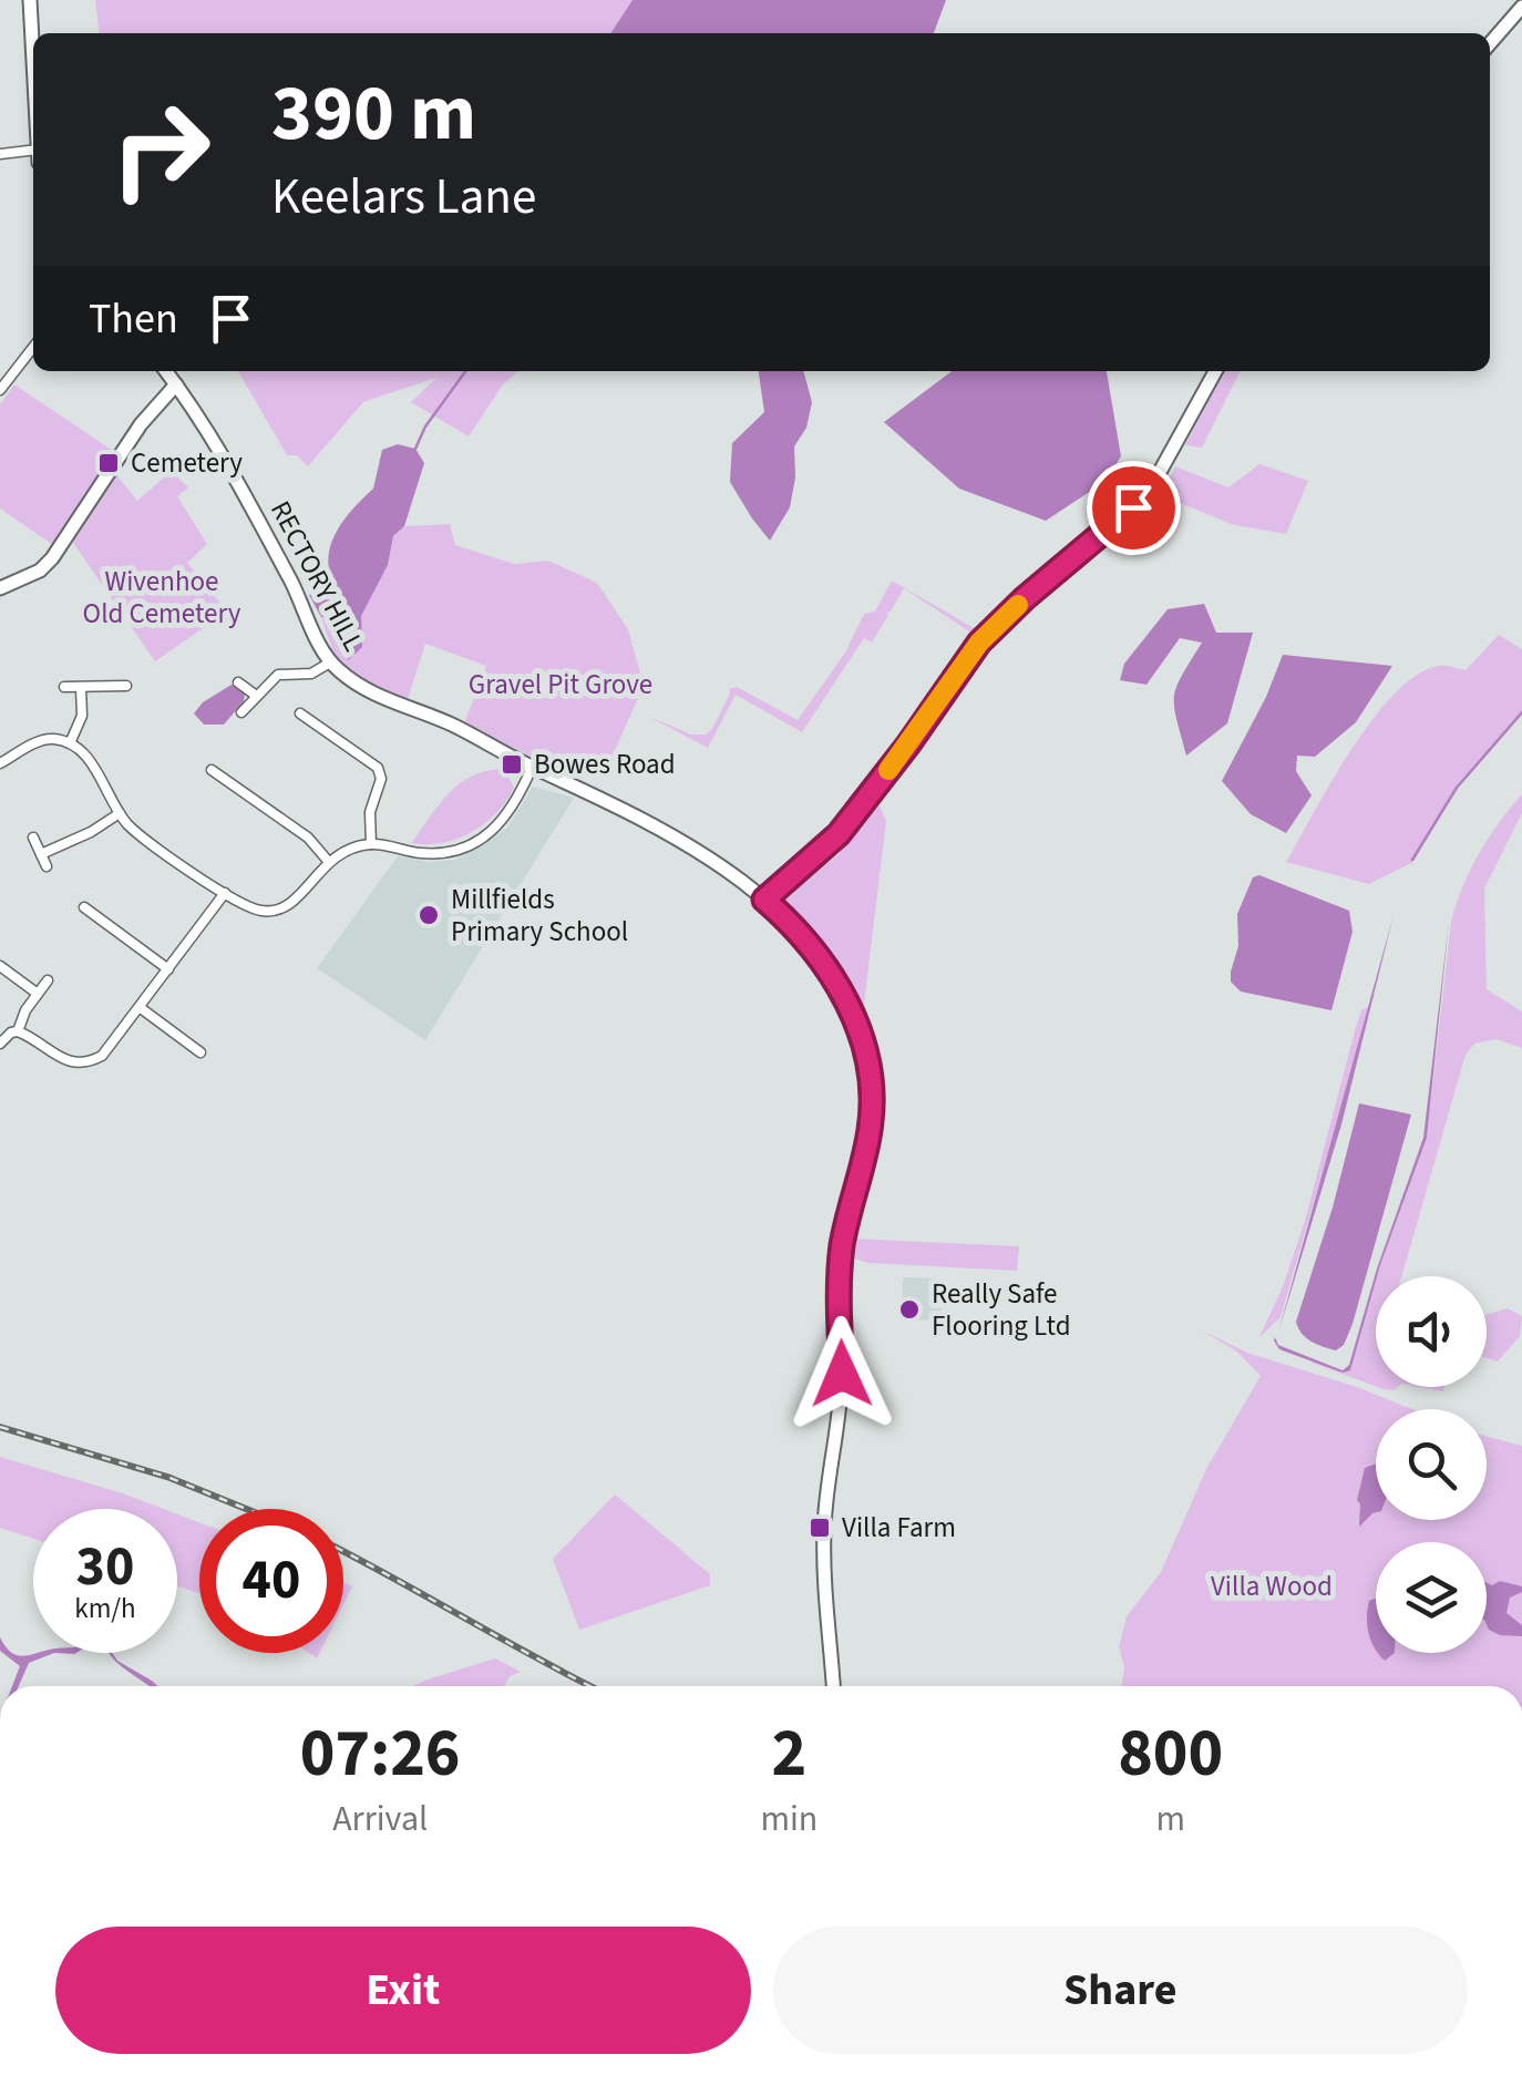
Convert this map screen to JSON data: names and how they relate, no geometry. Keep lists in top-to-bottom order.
{
  "streets": {
    "street": ["RECTORY HILL"]
  },
  "parks": ["Wivenhoe Old Cemetery", "Gravel Pit Grove", "Villa Wood"],
  "places": {
    "transit": ["Cemetery", "Bowes Road", "Villa Farm"],
    "other": ["Millfields Primary School", "Really Safe Flooring Ltd"]
  },
  "page": {
    "turn": ["390 m", "Keelars Lane"],
    "then": "Then",
    "speed": "30 km/h",
    "limit": "40",
    "eta": [
      "07:26",
      "Arrival",
      "2",
      "min",
      "800",
      "m"
    ],
    "buttons": ["Exit", "Share"]
  }
}
